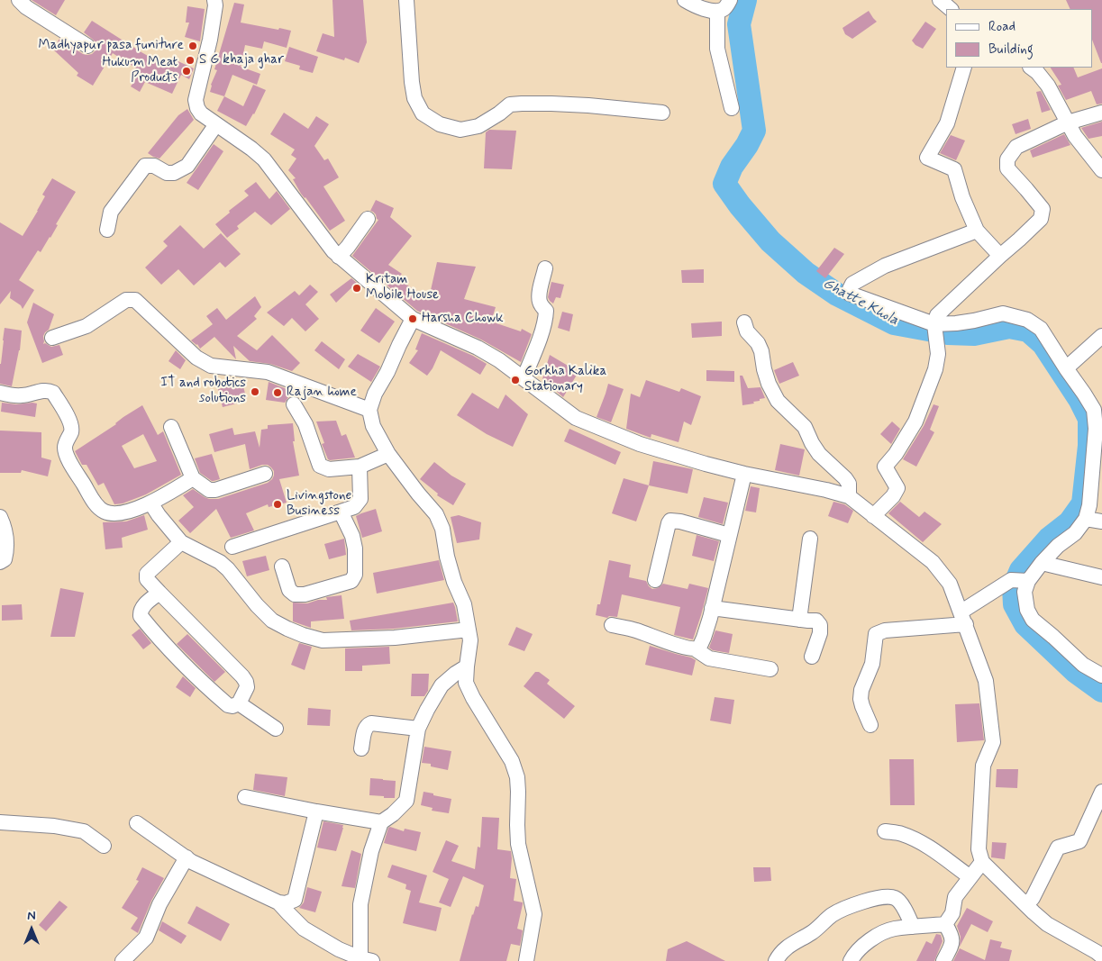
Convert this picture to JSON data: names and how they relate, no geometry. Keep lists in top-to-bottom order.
{
  "water": ["Ghatte Khola"],
  "places": [
    "Madhyapur pasa funiture",
    "S G khaja ghar",
    "Hukum Meat Products",
    "Kritam Mobile House",
    "Harsha Chowk",
    "Gorkha Kalika Stationary",
    "IT and robotics solutions",
    "Rajan home",
    "Livingstone Business"
  ],
  "legend": ["Road", "Building"],
  "north": "top"
}
